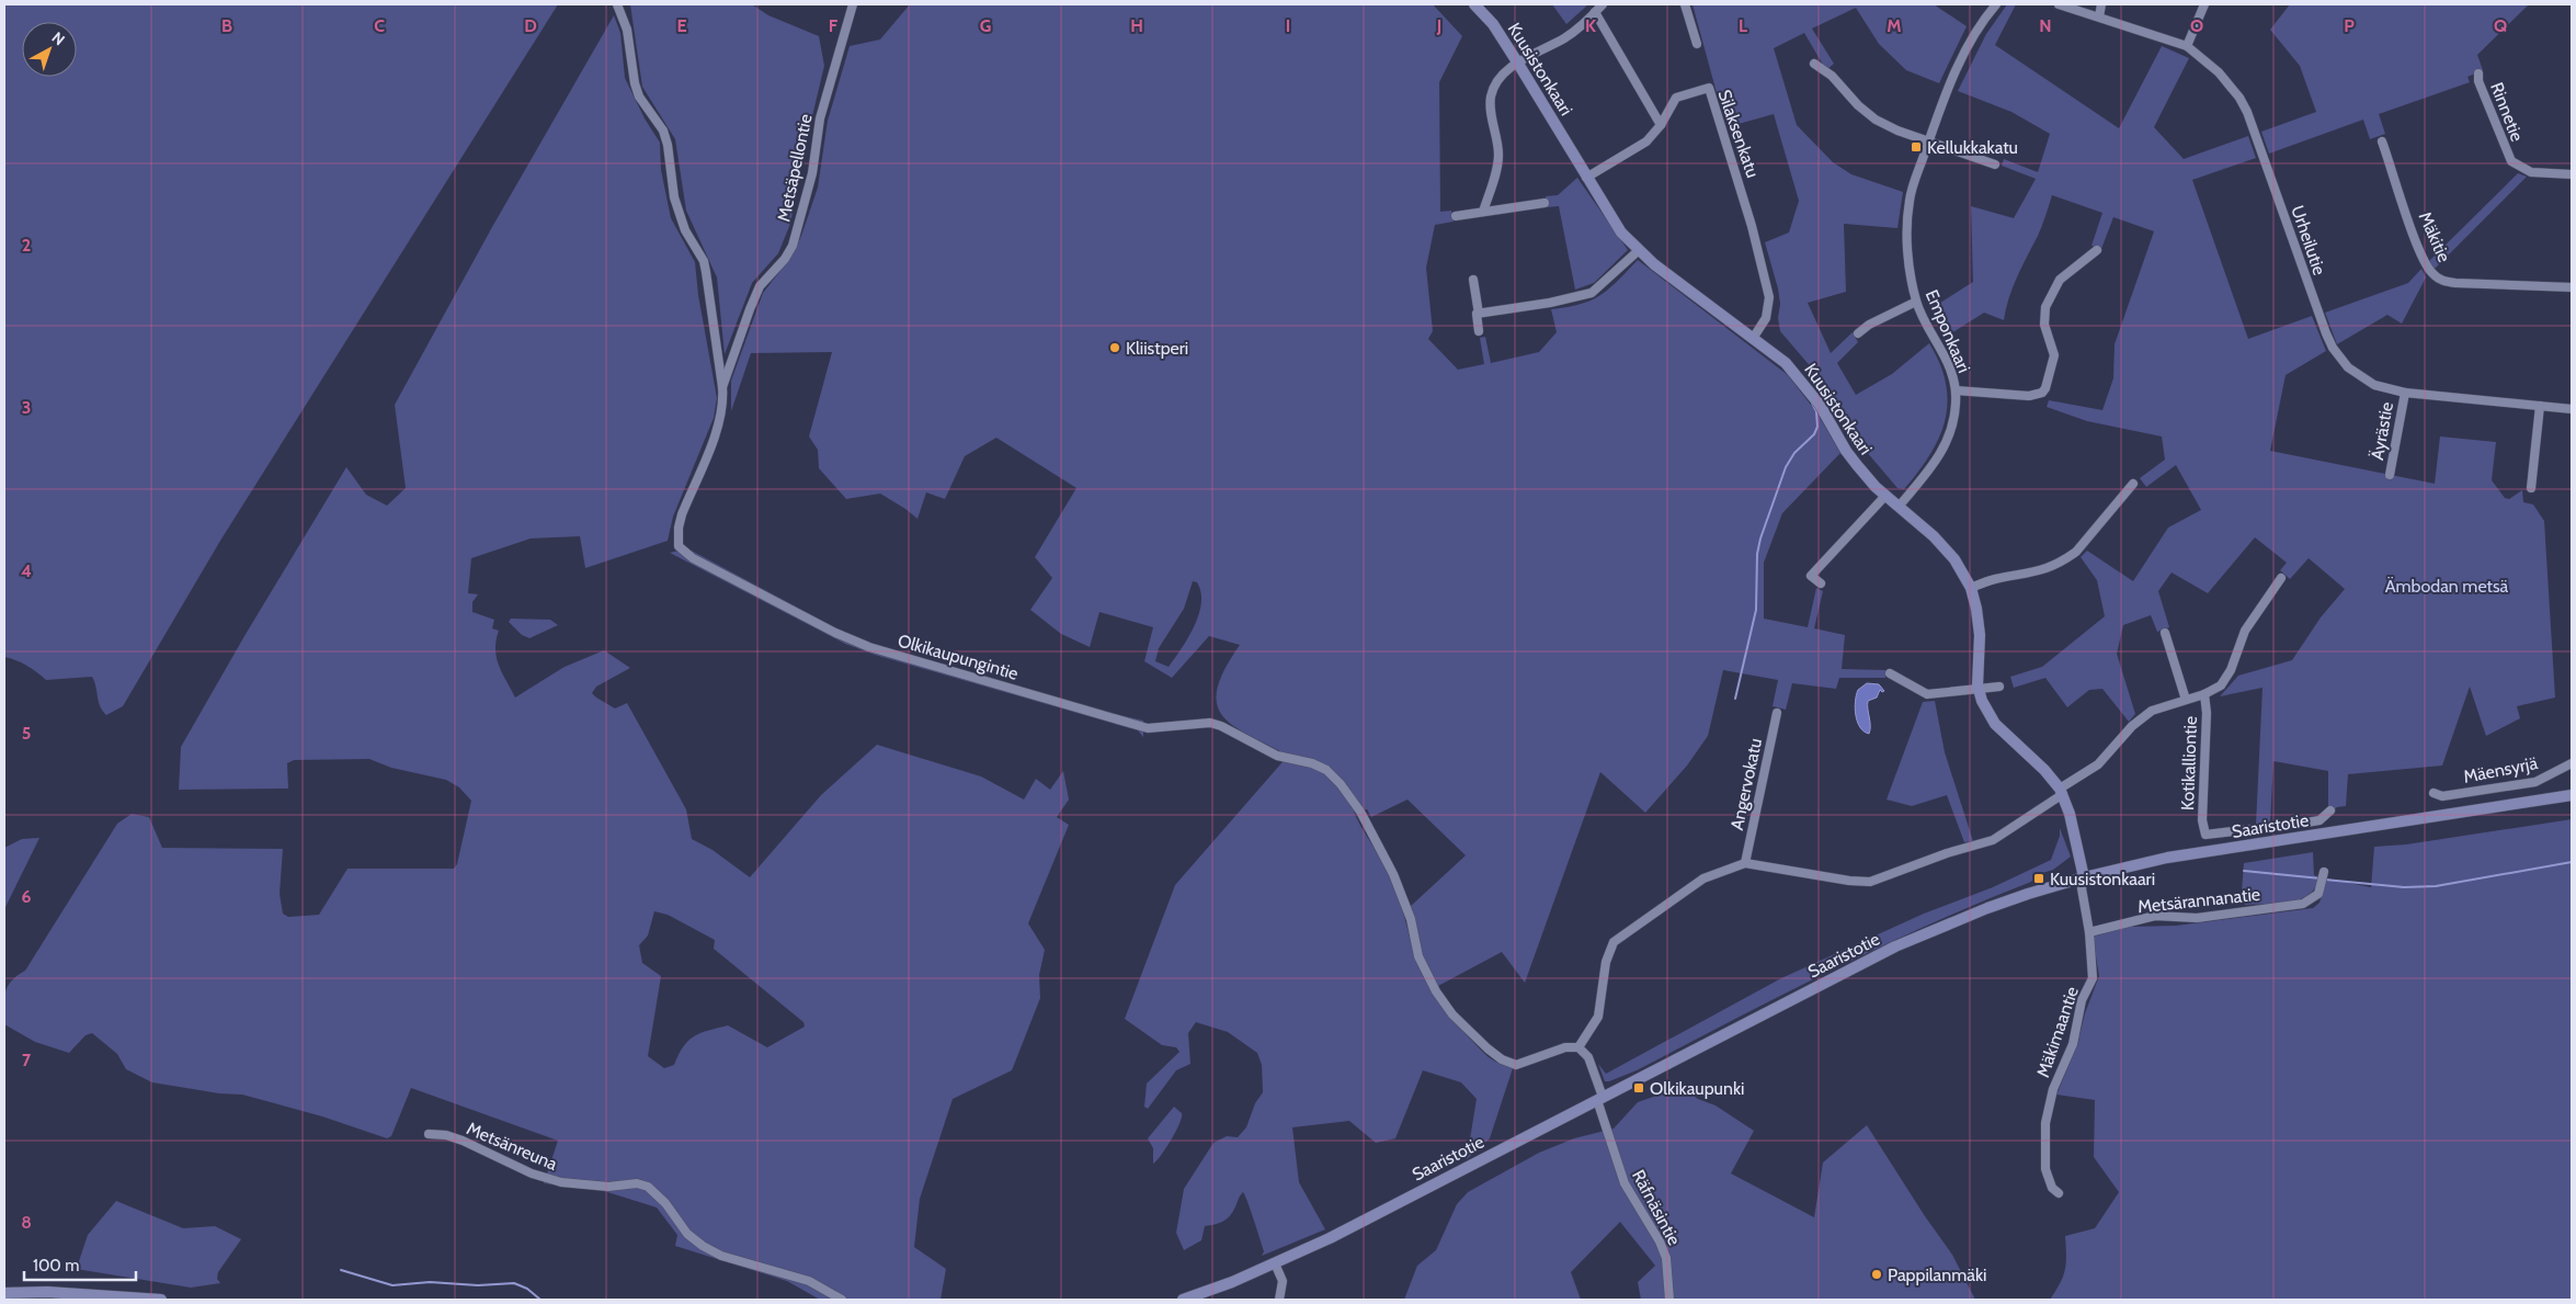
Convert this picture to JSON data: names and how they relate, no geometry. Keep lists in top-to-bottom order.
{
  "streets": {
    "main road": ["Kuusistonkaari", "Saaristotie"],
    "street": [
      "Rinnetie",
      "Silaksenkatu",
      "Metsäpellontie",
      "Mäkitie",
      "Urheilutie",
      "Emponkaari",
      "Äyrästie",
      "Olkikaupungintie",
      "Kotikalliontie",
      "Mäensyrjä",
      "Angervokatu",
      "Metsärannanatie",
      "Mäkimaantie",
      "Metsänreuna",
      "Räfnäsintie"
    ]
  },
  "crossings": [
    ["Kuusistonkaari", "Silaksenkatu"],
    ["Kuusistonkaari", "Emponkaari"],
    ["Kuusistonkaari", "Saaristotie"],
    ["Kuusistonkaari", "Mäkimaantie"],
    ["Metsäpellontie", "Olkikaupungintie"],
    ["Urheilutie", "Äyrästie"],
    ["Saaristotie", "Mäkimaantie"],
    ["Saaristotie", "Räfnäsintie"],
    ["Metsärannanatie", "Mäkimaantie"]
  ],
  "parks": ["Ämbodan metsä"],
  "places": {
    "transit": ["Kellukkakatu", "Kuusistonkaari", "Olkikaupunki"],
    "other": ["Kliistperi", "Pappilanmäki"]
  },
  "scale_bar": "100 m",
  "north": "top right",
  "grid": {
    "columns": [
      "B",
      "C",
      "D",
      "E",
      "F",
      "G",
      "H",
      "I",
      "J",
      "K",
      "L",
      "M",
      "N",
      "O",
      "P",
      "Q"
    ],
    "rows": [
      "2",
      "3",
      "4",
      "5",
      "6",
      "7",
      "8"
    ]
  }
}
